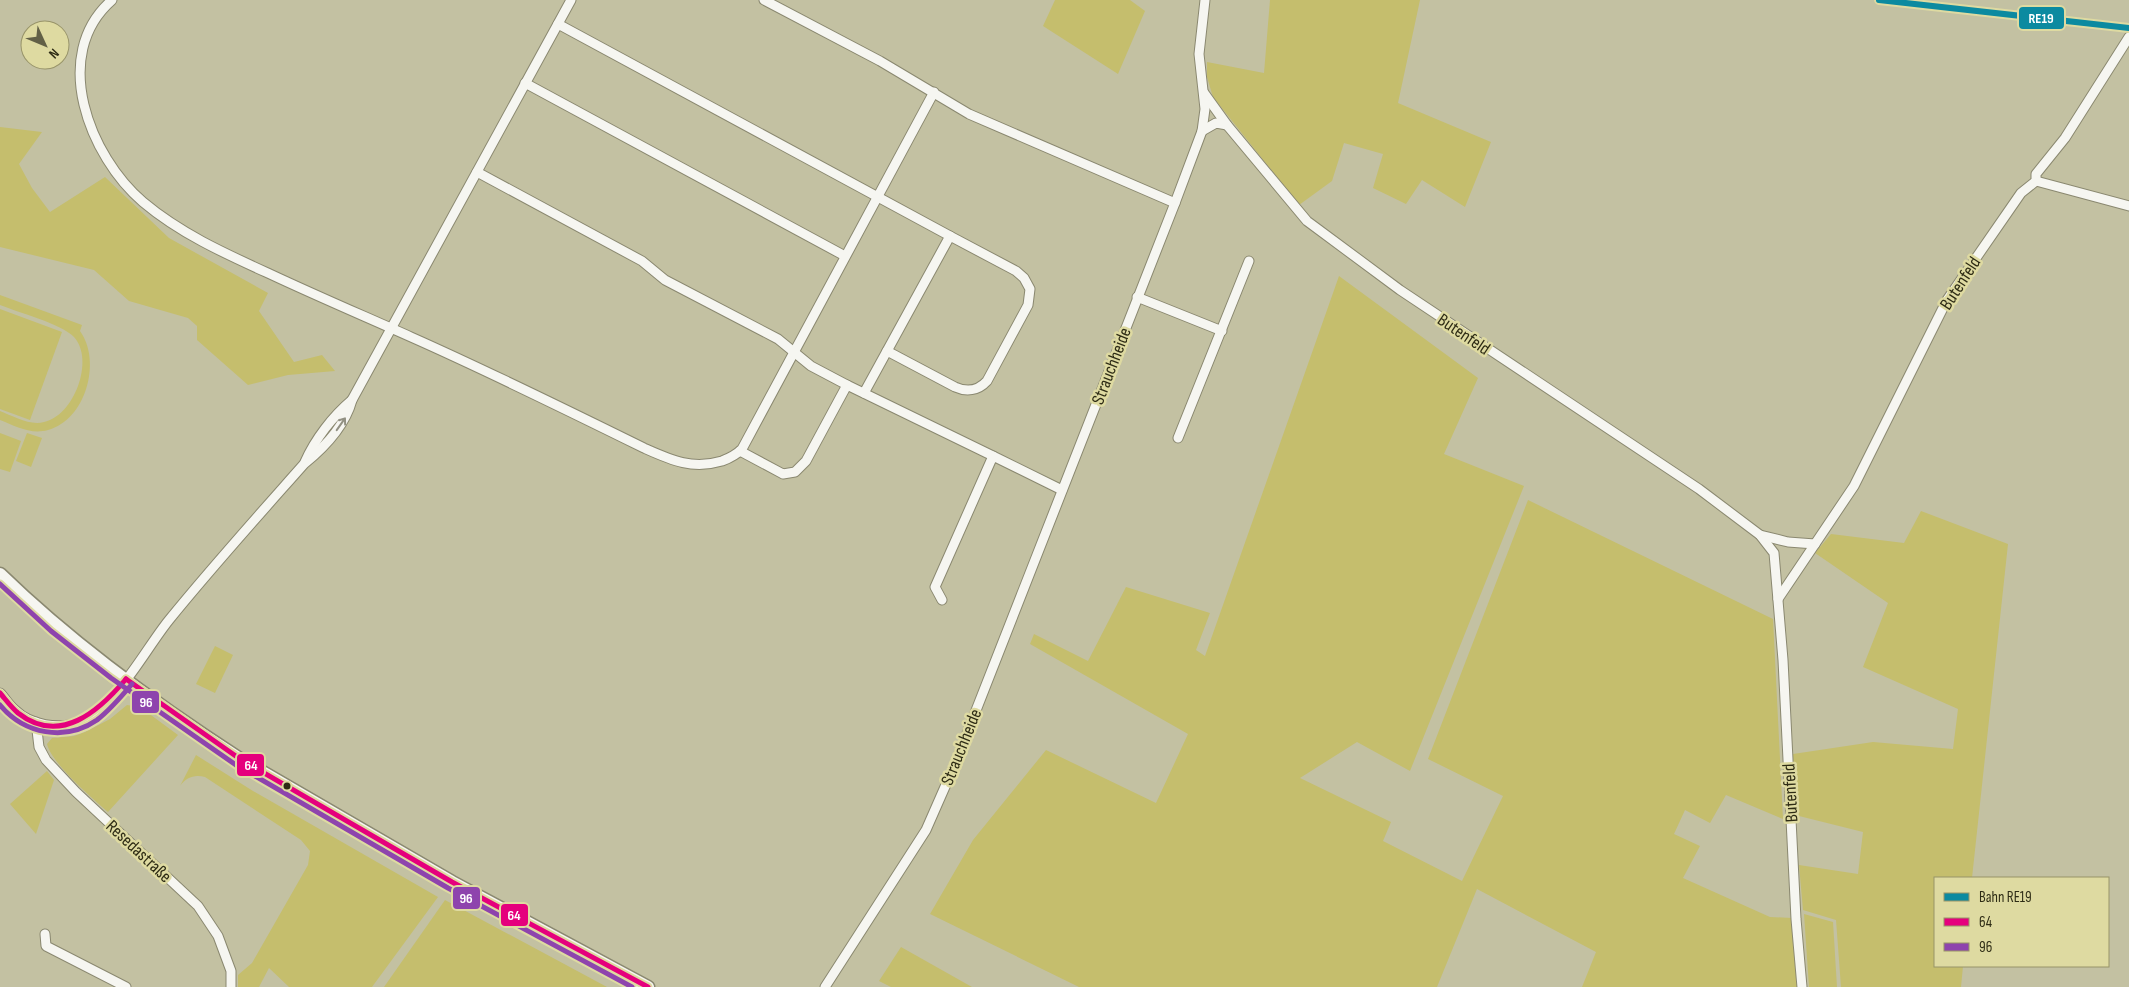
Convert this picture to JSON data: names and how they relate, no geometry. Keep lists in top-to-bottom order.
{
  "streets": {
    "street": ["Butenfeld", "Strauchheide", "Resedastraße"]
  },
  "crossings": [
    ["Butenfeld", "Strauchheide"]
  ],
  "lines": ["rail line RE19", "transit line 96", "transit line 64"],
  "legend": ["Bahn RE19", "64", "96"],
  "north": "bottom right"
}
